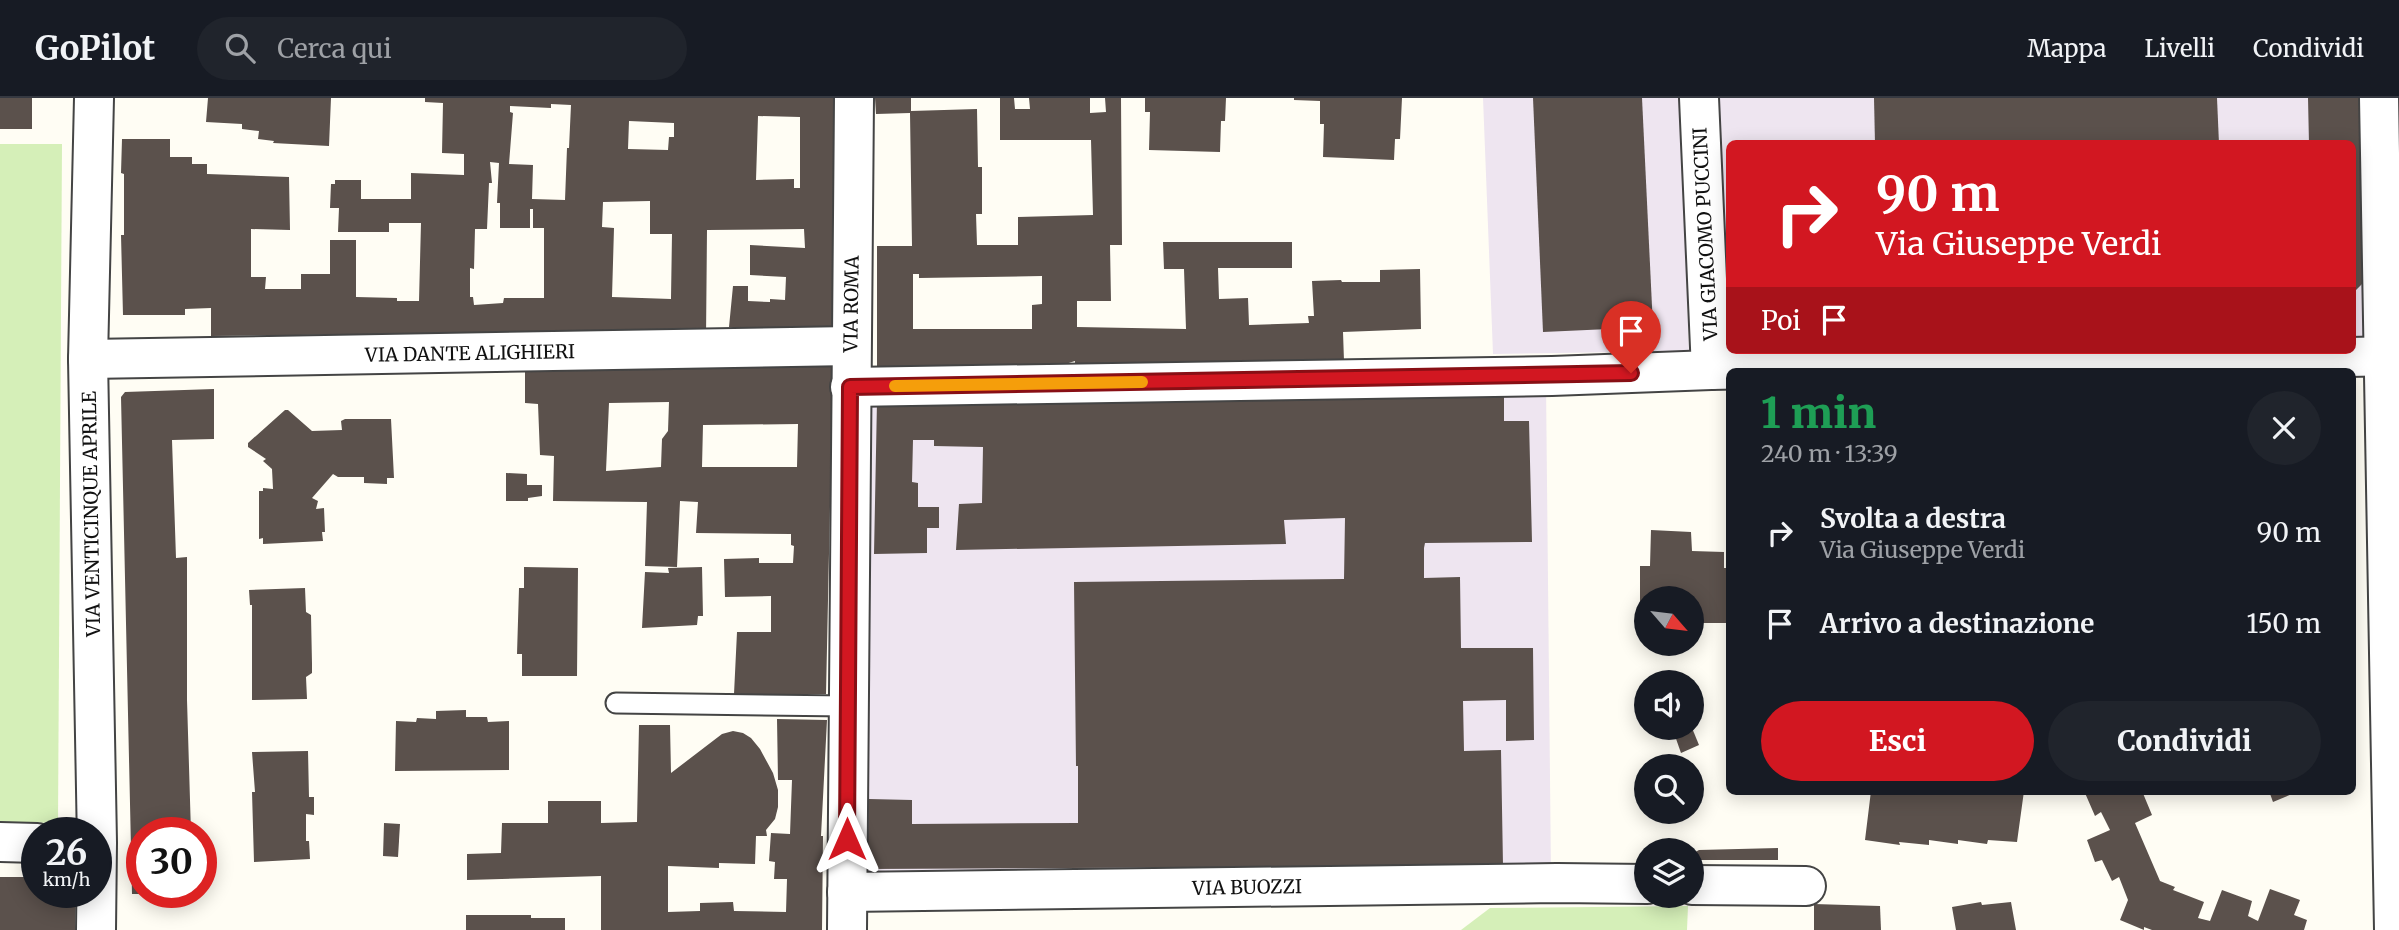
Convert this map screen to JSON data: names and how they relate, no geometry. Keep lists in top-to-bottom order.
{
  "streets": {
    "street": [
      "VIA GIACOMO PUCCINI",
      "VIA ROMA",
      "VIA DANTE ALIGHIERI",
      "VIA VENTICINQUE APRILE",
      "VIA BUOZZI"
    ]
  },
  "crossings": [
    ["VIA ROMA", "VIA DANTE ALIGHIERI"],
    ["VIA ROMA", "VIA BUOZZI"],
    ["VIA DANTE ALIGHIERI", "VIA VENTICINQUE APRILE"]
  ],
  "north": "bottom right",
  "page": {
    "header": "GoPilot",
    "search": "Cerca qui",
    "nav": ["Mappa", "Livelli", "Condividi"],
    "turn": ["90 m", "Via Giuseppe Verdi"],
    "then": "Poi",
    "heading": ["1 min", "240 m · 13:39"],
    "list": [
      {
        "name": "Svolta a destra",
        "note": "Via Giuseppe Verdi",
        "value": "90 m"
      },
      {
        "name": "Arrivo a destinazione",
        "value": "150 m"
      }
    ],
    "buttons": ["Esci", "Condividi"],
    "speed": "26 km/h",
    "limit": "30"
  }
}
